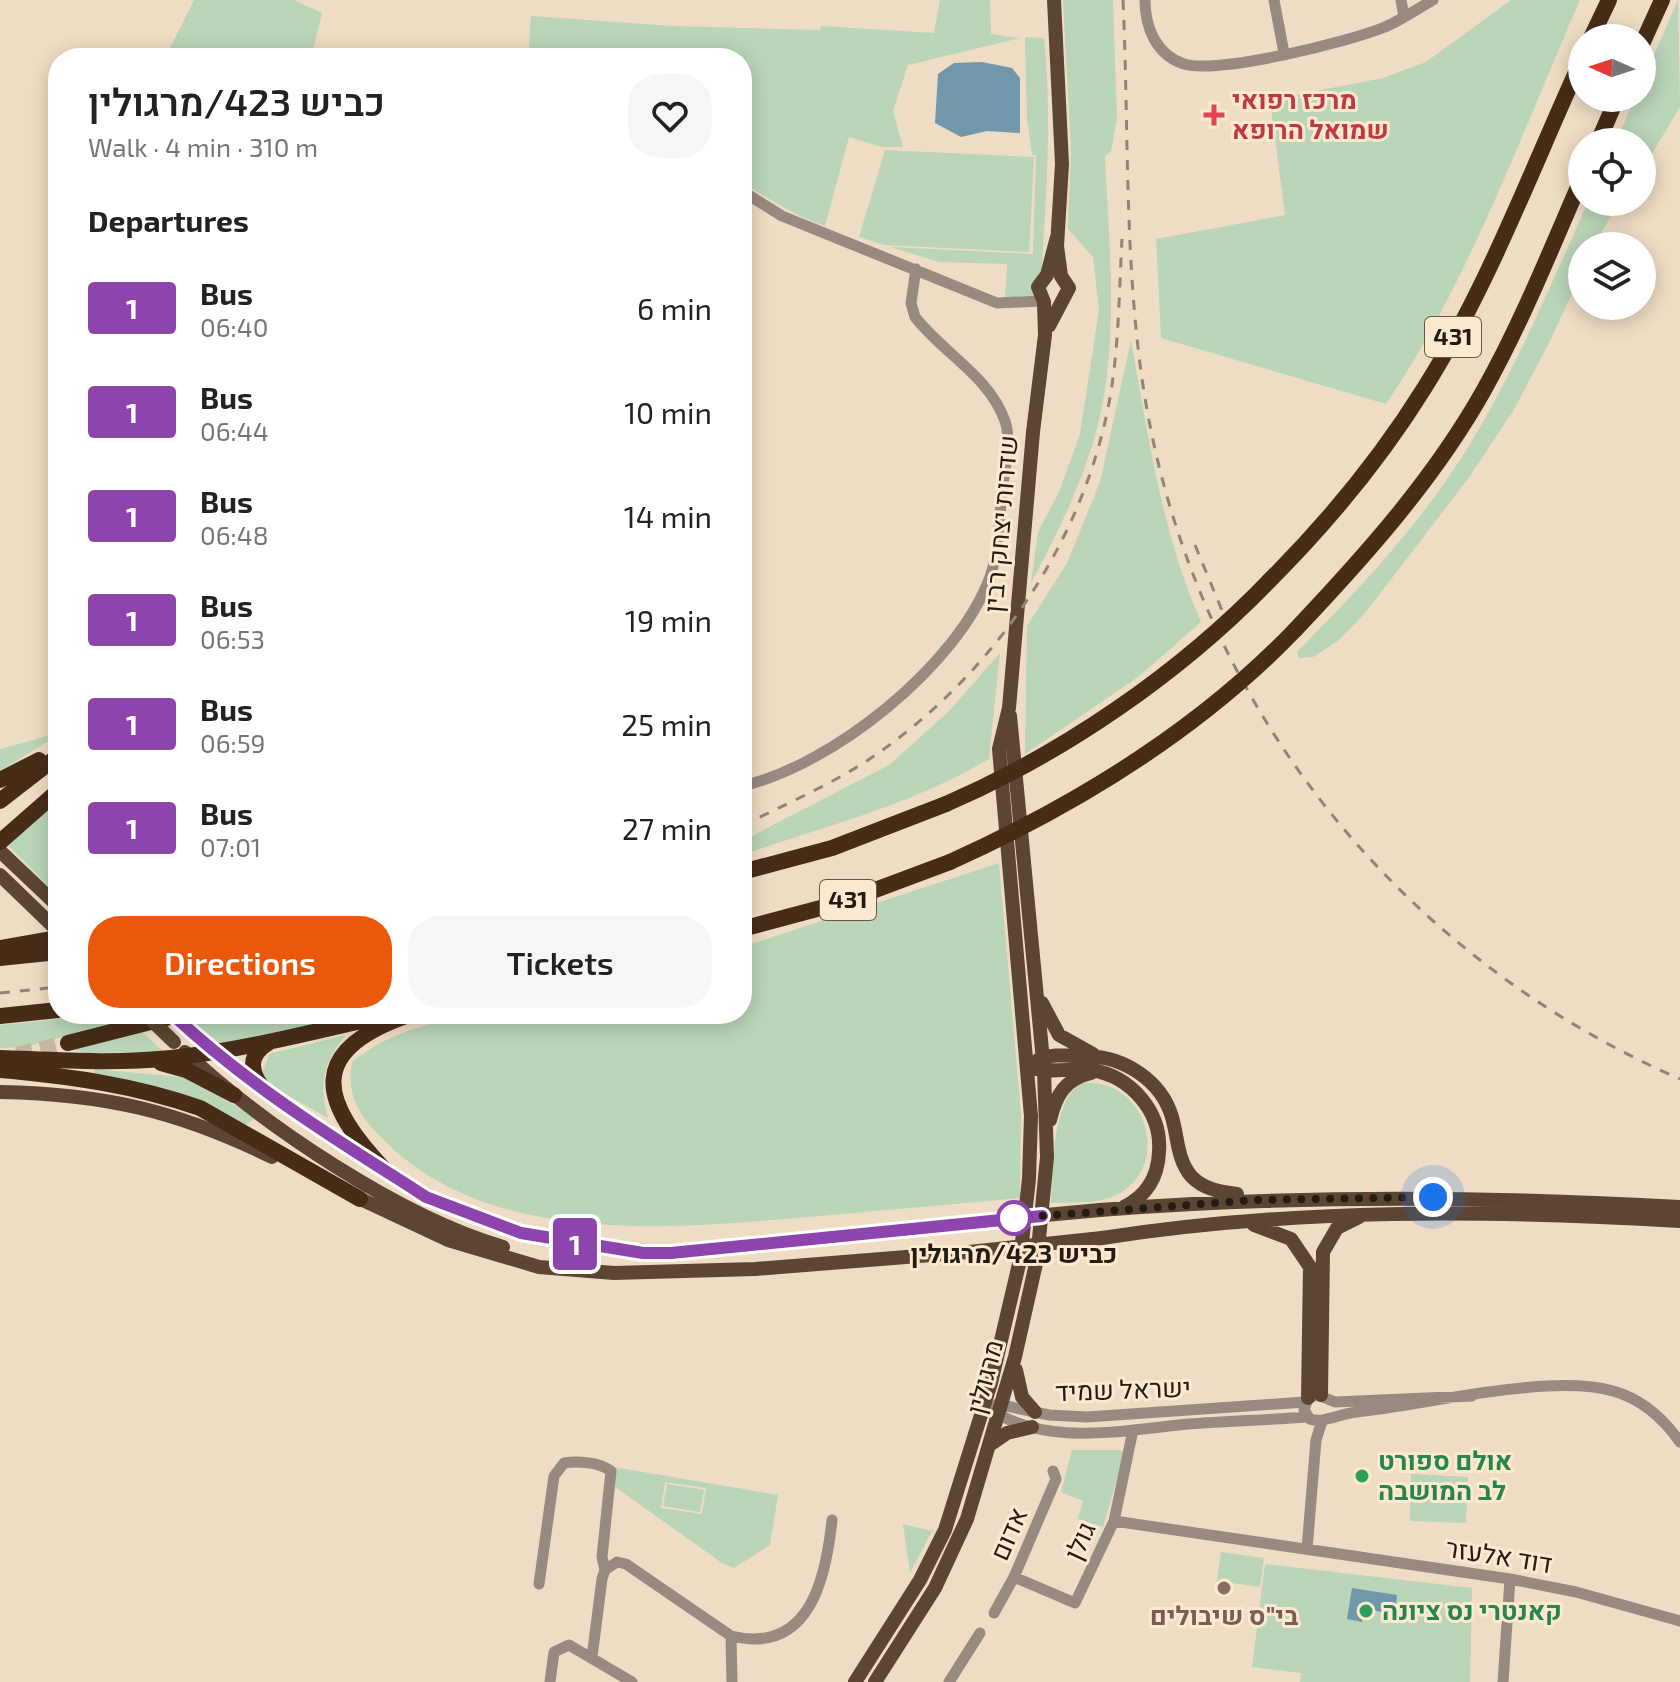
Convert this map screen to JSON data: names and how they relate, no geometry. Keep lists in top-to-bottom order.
{
  "streets": {
    "highway": ["431"],
    "main road": ["שדרות יצחק רבין", "מרגולין"],
    "street": [
      "ישראל שמיד",
      "אדום",
      "גולן",
      "דוד אלעזר"
    ]
  },
  "crossings": [
    ["שדרות יצחק רבין", "מרגולין"],
    ["מרגולין", "ישראל שמיד"],
    ["ישראל שמיד", "גולן"],
    ["אדום", "גולן"],
    ["גולן", "דוד אלעזר"]
  ],
  "places": {
    "health": ["מרכז רפואי שמואל הרופא"],
    "other": [
      "כביש 423/מרגולין",
      "אולם ספורט לב המושבה",
      "בי\"ס שיבולים",
      "קאנטרי נס ציונה"
    ]
  },
  "lines": ["bus line 1"],
  "north": "left",
  "page": {
    "on_map": "1",
    "heading": [
      ["כביש 423/מרגולין", "Walk · 4 min · 310 m"],
      "Departures"
    ],
    "list": [
      {
        "mark": "1",
        "name": "Bus",
        "note": "06:40",
        "value": "6 min"
      },
      {
        "mark": "1",
        "name": "Bus",
        "note": "06:44",
        "value": "10 min"
      },
      {
        "mark": "1",
        "name": "Bus",
        "note": "06:48",
        "value": "14 min"
      },
      {
        "mark": "1",
        "name": "Bus",
        "note": "06:53",
        "value": "19 min"
      },
      {
        "mark": "1",
        "name": "Bus",
        "note": "06:59",
        "value": "25 min"
      },
      {
        "mark": "1",
        "name": "Bus",
        "note": "07:01",
        "value": "27 min"
      }
    ],
    "buttons": ["Directions", "Tickets"]
  }
}
